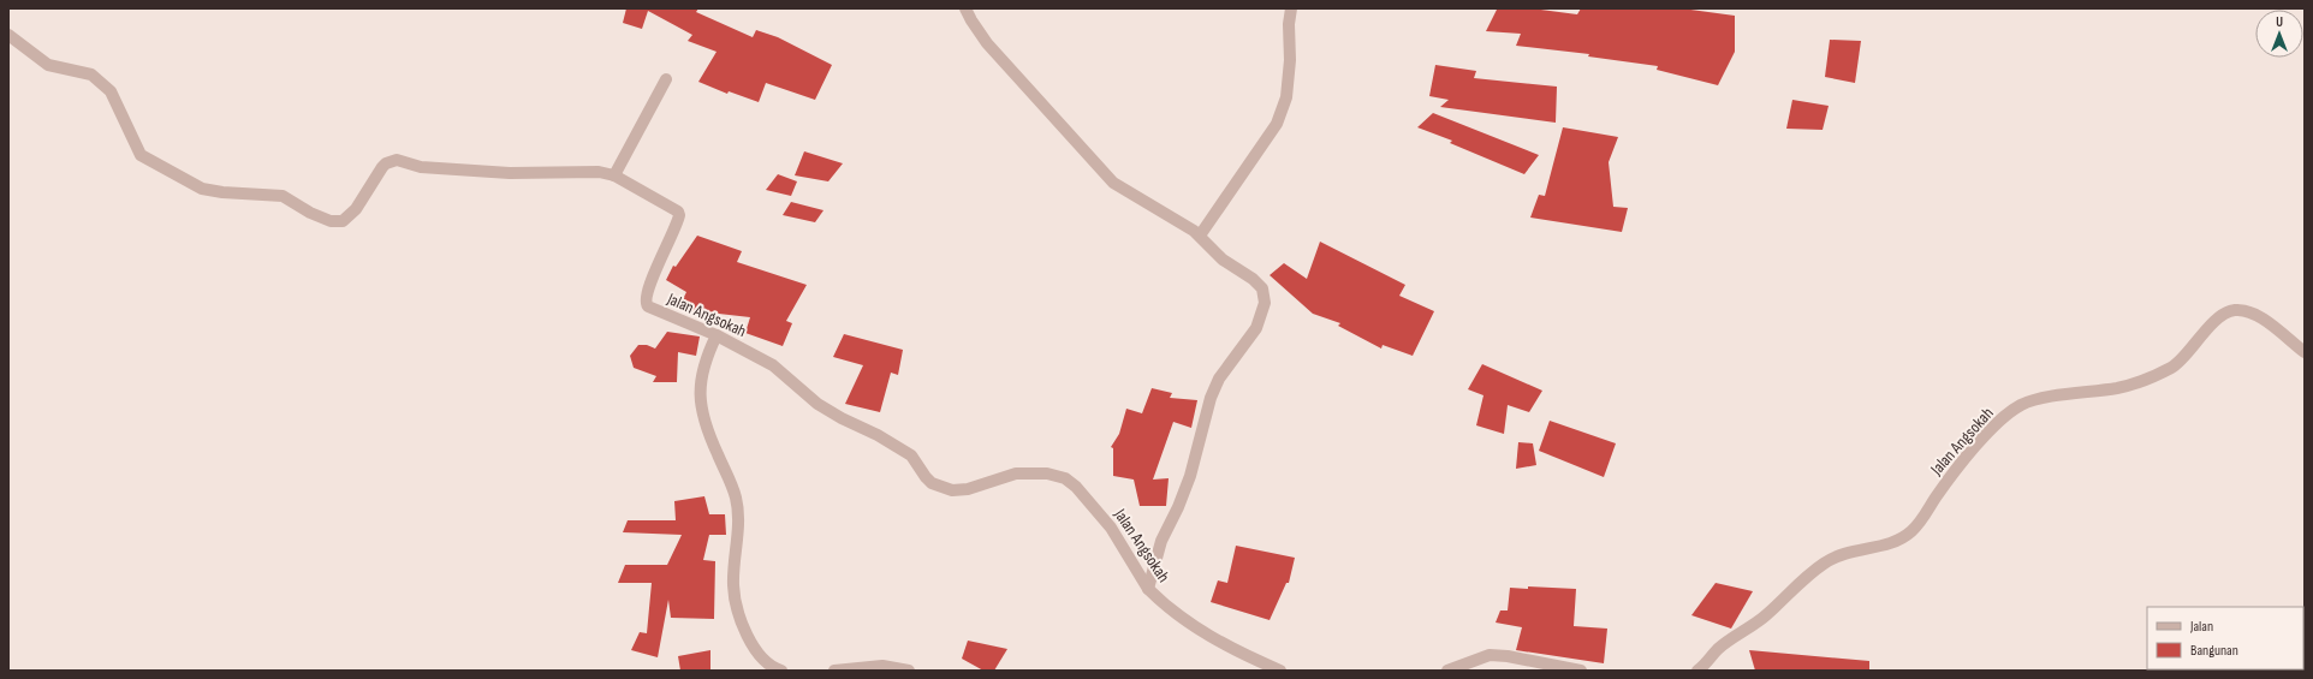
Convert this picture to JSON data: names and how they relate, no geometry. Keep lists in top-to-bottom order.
{
  "streets": {
    "street": ["Jalan Angsokah"]
  },
  "legend": ["Jalan", "Bangunan"],
  "north": "top"
}
